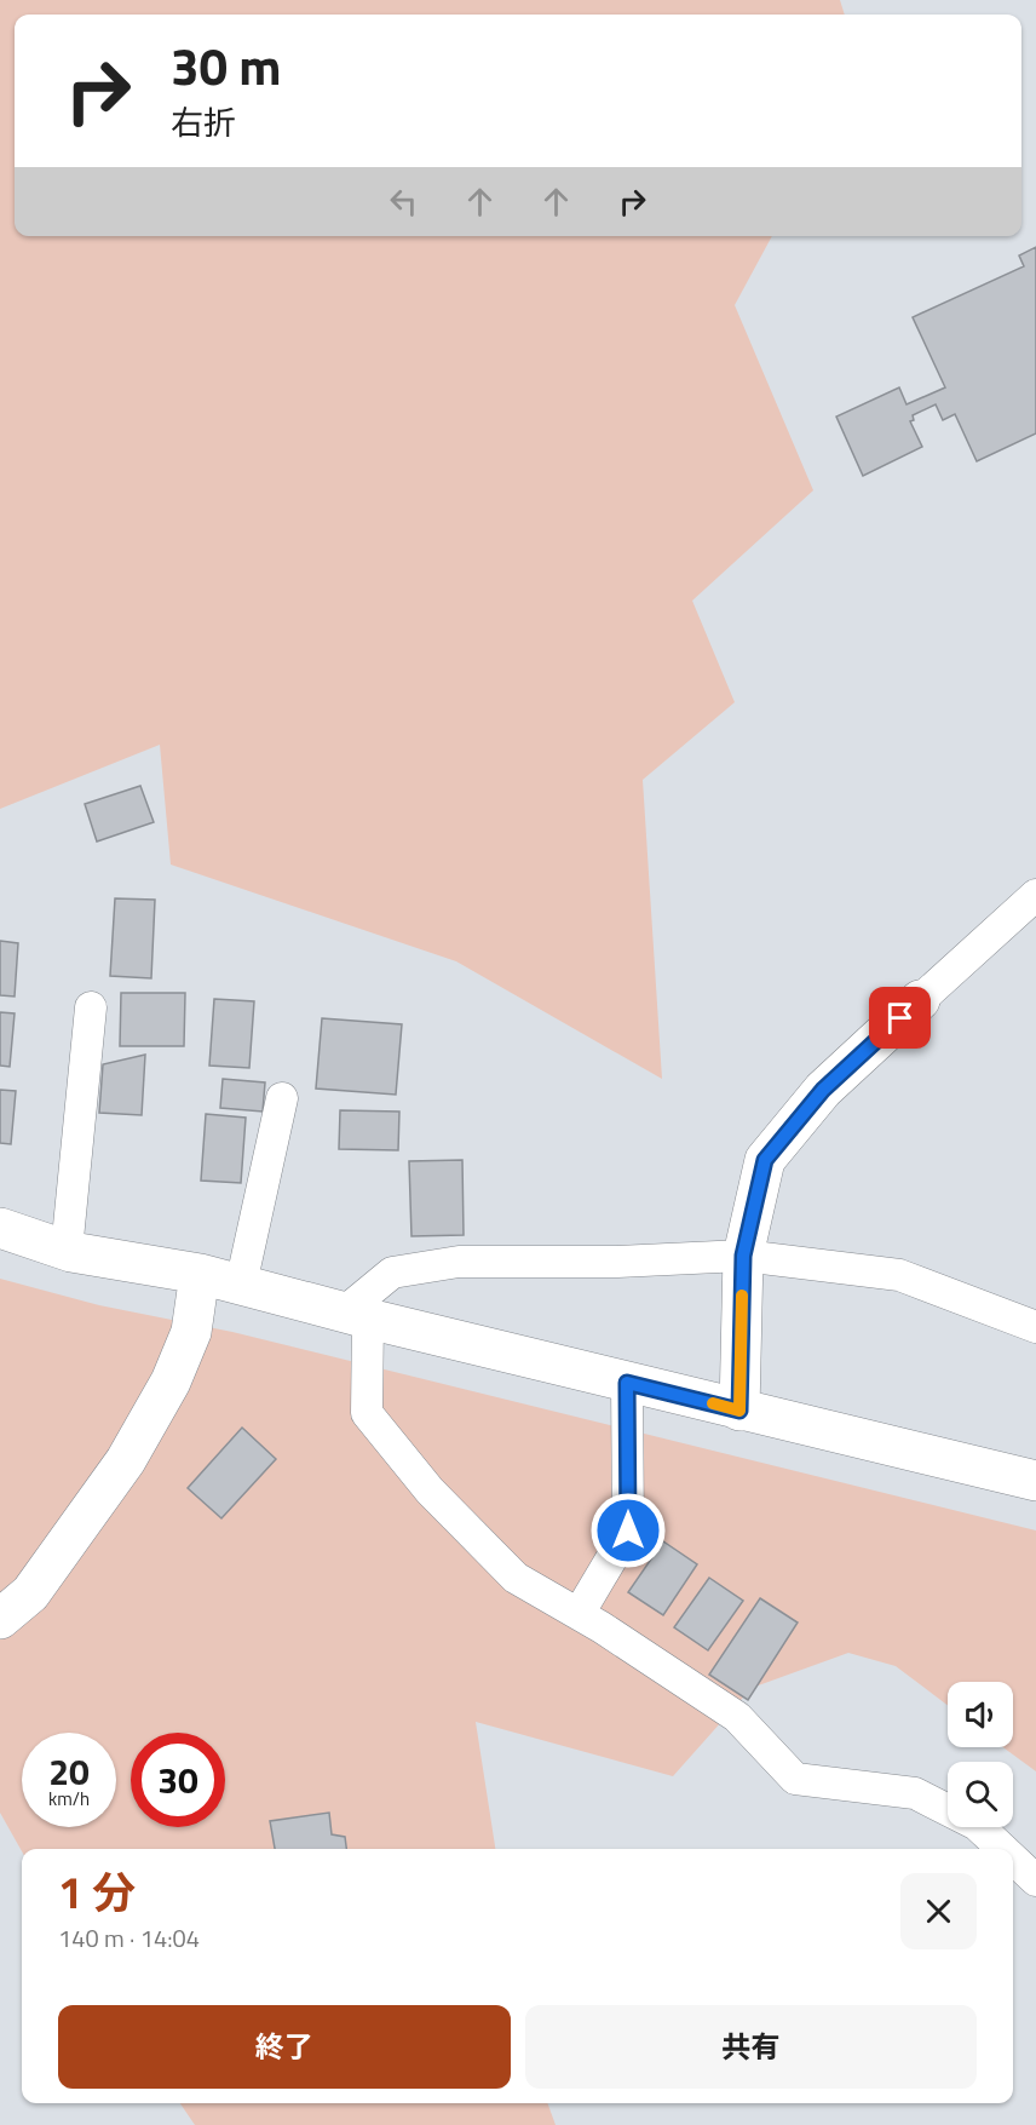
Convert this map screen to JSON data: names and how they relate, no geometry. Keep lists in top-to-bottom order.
{
  "page": {
    "turn": ["30 m", "右折"],
    "speed": "20 km/h",
    "limit": "30",
    "heading": ["1 分", "140 m · 14:04"],
    "buttons": ["終了", "共有"]
  }
}
